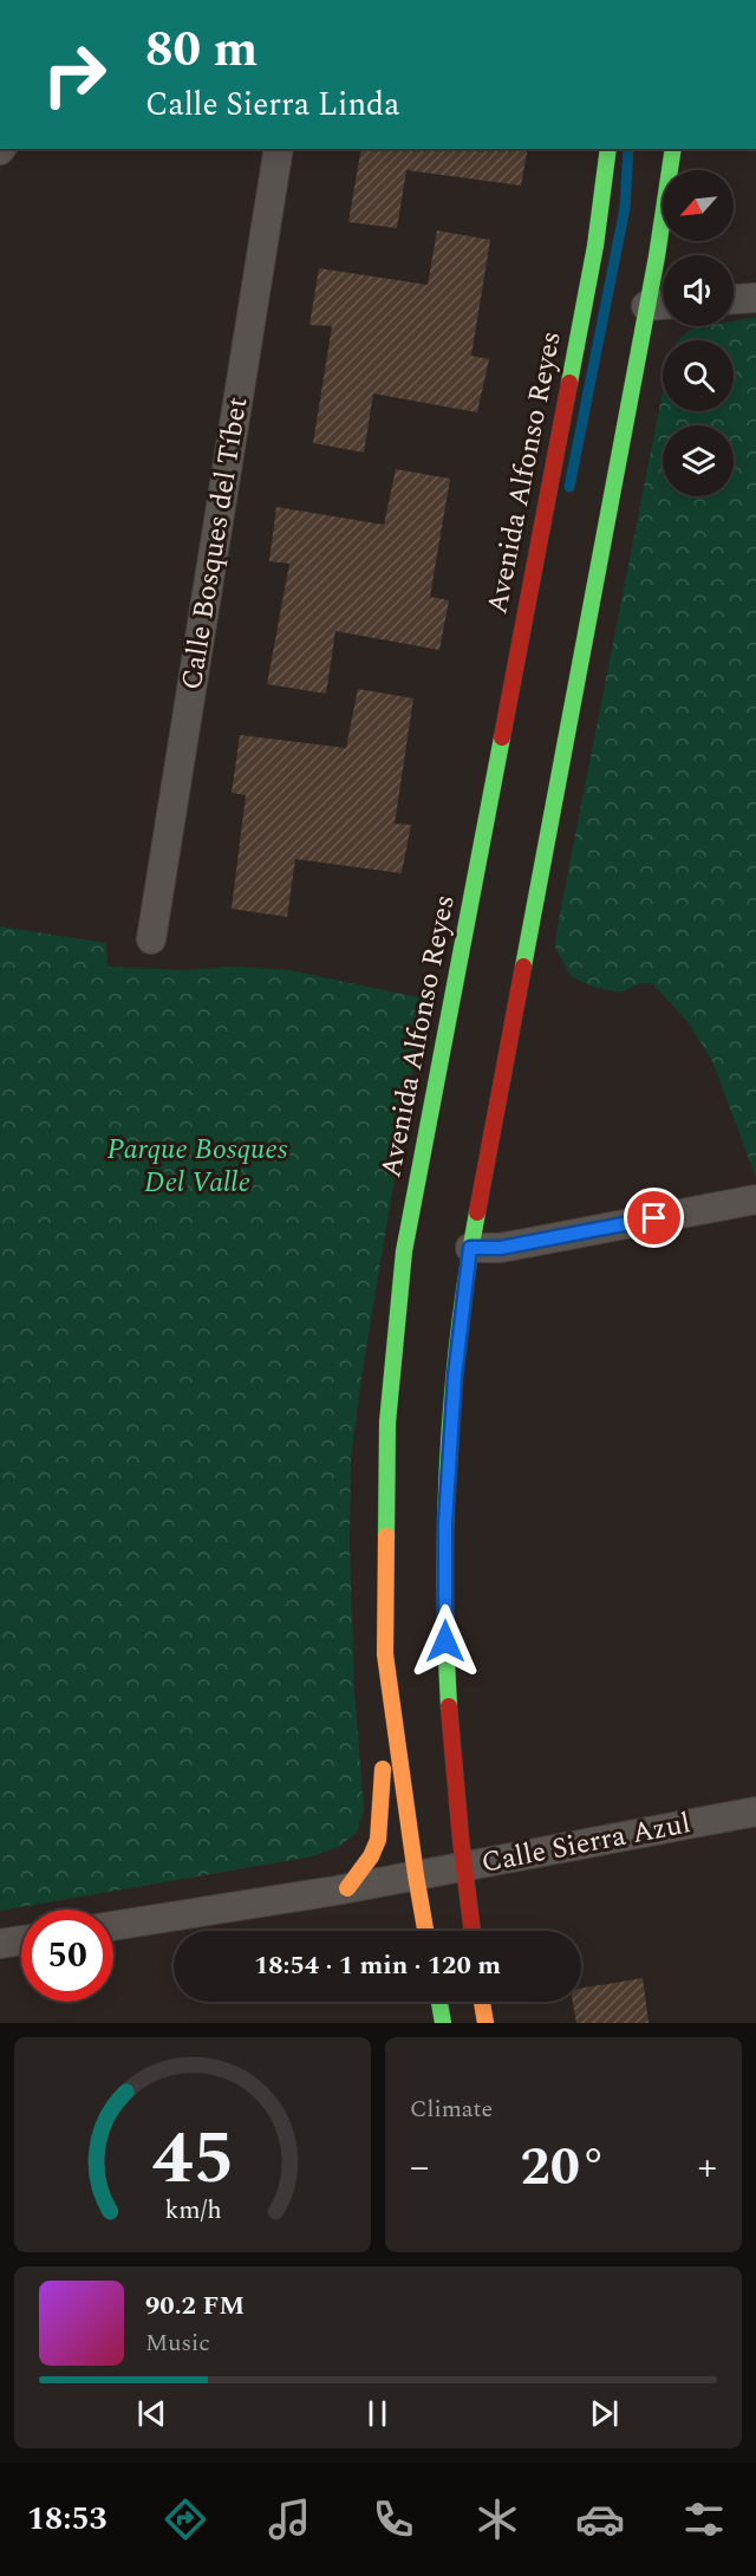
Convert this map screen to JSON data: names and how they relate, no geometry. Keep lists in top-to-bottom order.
{
  "streets": {
    "main road": ["Avenida Alfonso Reyes"],
    "street": ["Calle Bosques del Tíbet", "Calle Sierra Azul"]
  },
  "crossings": [
    ["Avenida Alfonso Reyes", "Calle Sierra Azul"]
  ],
  "parks": ["Parque Bosques Del Valle"],
  "north": "bottom left",
  "page": {
    "turn": ["80 m", "Calle Sierra Linda"],
    "limit": "50",
    "trip": "18:54 · 1 min · 120 m",
    "tile": "Climate",
    "heat": ["−", "20°", "+"],
    "song": ["90.2 FM", "Music"],
    "tabs": "18:53",
    "gauge": ["45", "km/h"]
  }
}
